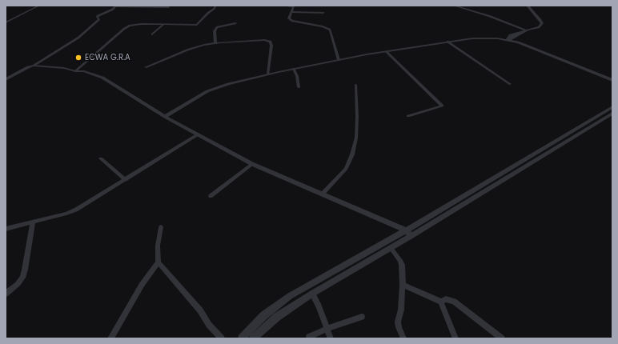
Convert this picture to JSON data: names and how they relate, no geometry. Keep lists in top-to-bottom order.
{
  "places": ["ECWA G.R.A"]
}
